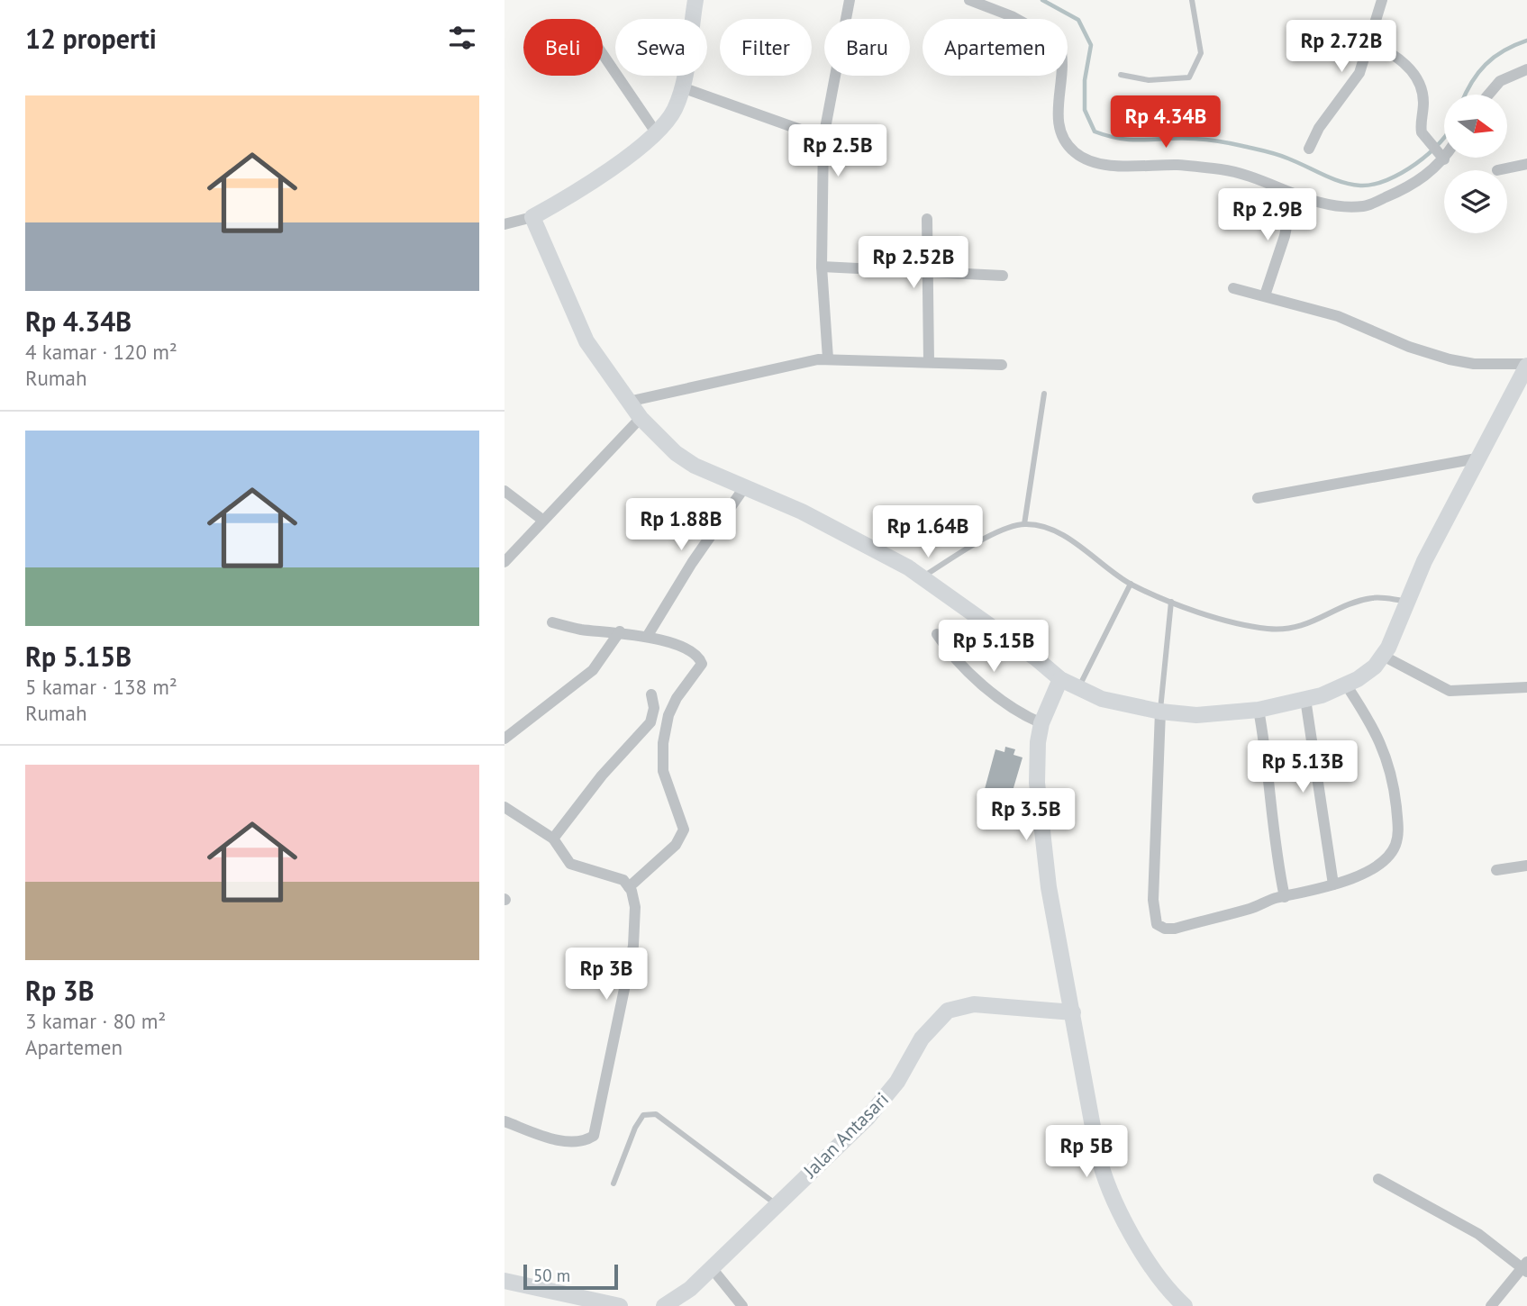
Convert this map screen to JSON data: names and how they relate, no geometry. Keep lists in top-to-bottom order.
{
  "streets": {
    "street": ["Jalan Antasari"]
  },
  "scale_bar": "50 m",
  "north": "right",
  "page": {
    "heading": "12 properti",
    "chip": [
      "Beli",
      "Sewa",
      "Filter",
      "Baru",
      "Apartemen"
    ],
    "price": [
      "Rp 2.72B",
      "Rp 4.34B",
      "Rp 2.5B",
      "Rp 2.9B",
      "Rp 2.52B",
      "Rp 1.88B",
      "Rp 1.64B",
      "Rp 5.15B",
      "Rp 5.13B",
      "Rp 3.5B",
      "Rp 3B",
      "Rp 5B"
    ],
    "list": [
      {
        "name": "Rp 4.34B",
        "note": "4 kamar · 120 m² · Rumah"
      },
      {
        "name": "Rp 5.15B",
        "note": "5 kamar · 138 m² · Rumah"
      },
      {
        "name": "Rp 3B",
        "note": "3 kamar · 80 m² · Apartemen"
      }
    ],
    "scale": "50 m"
  }
}
